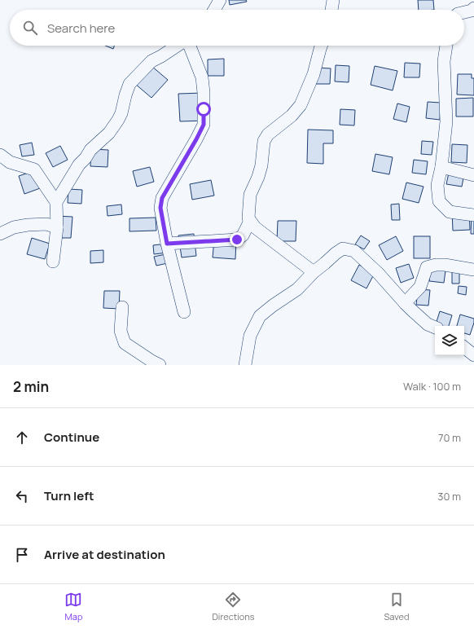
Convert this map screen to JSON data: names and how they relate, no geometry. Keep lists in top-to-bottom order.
{
  "page": {
    "search": "Search here",
    "heading": ["2 min", "Walk · 100 m"],
    "list": [
      ["Continue", "70 m"],
      ["Turn left", "30 m"],
      "Arrive at destination"
    ],
    "nav": ["Map", "Directions", "Saved"]
  }
}
